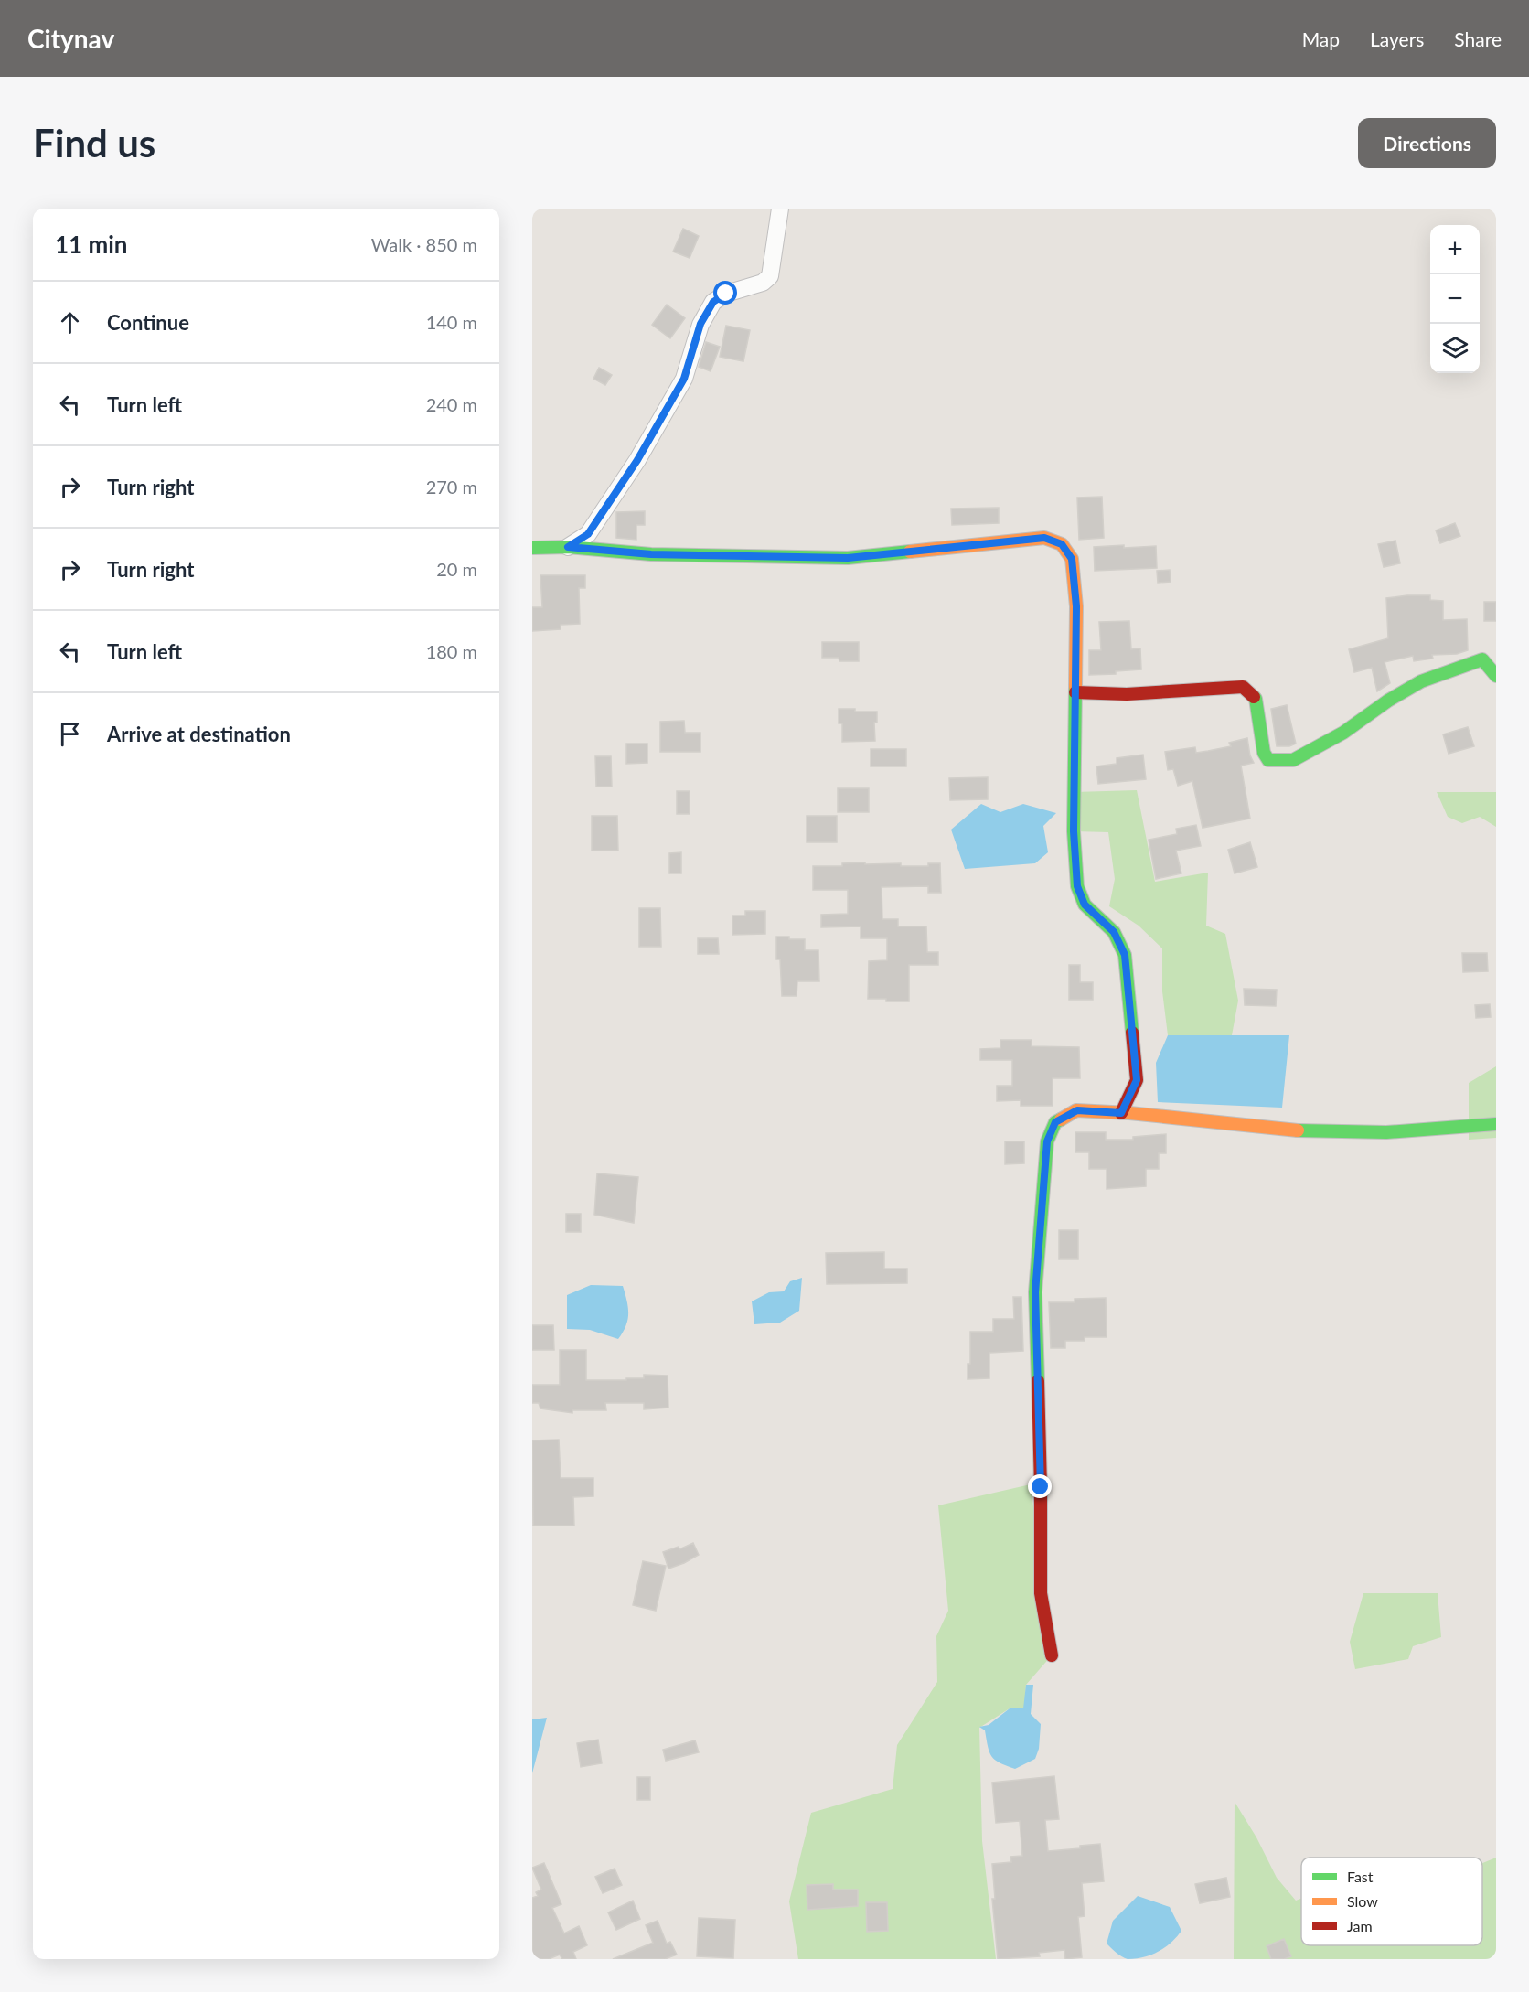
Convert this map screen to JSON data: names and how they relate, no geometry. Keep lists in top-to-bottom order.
{
  "legend": ["Fast", "Slow", "Jam"],
  "page": {
    "header": "Citynav",
    "nav": ["Map", "Layers", "Share"],
    "buttons": "Directions",
    "title": "Find us",
    "heading": ["11 min", "Walk · 850 m"],
    "map_buttons": ["+", "−"],
    "list": [
      ["Continue", "140 m"],
      ["Turn left", "240 m"],
      ["Turn right", "270 m"],
      ["Turn right", "20 m"],
      ["Turn left", "180 m"],
      "Arrive at destination"
    ]
  }
}
